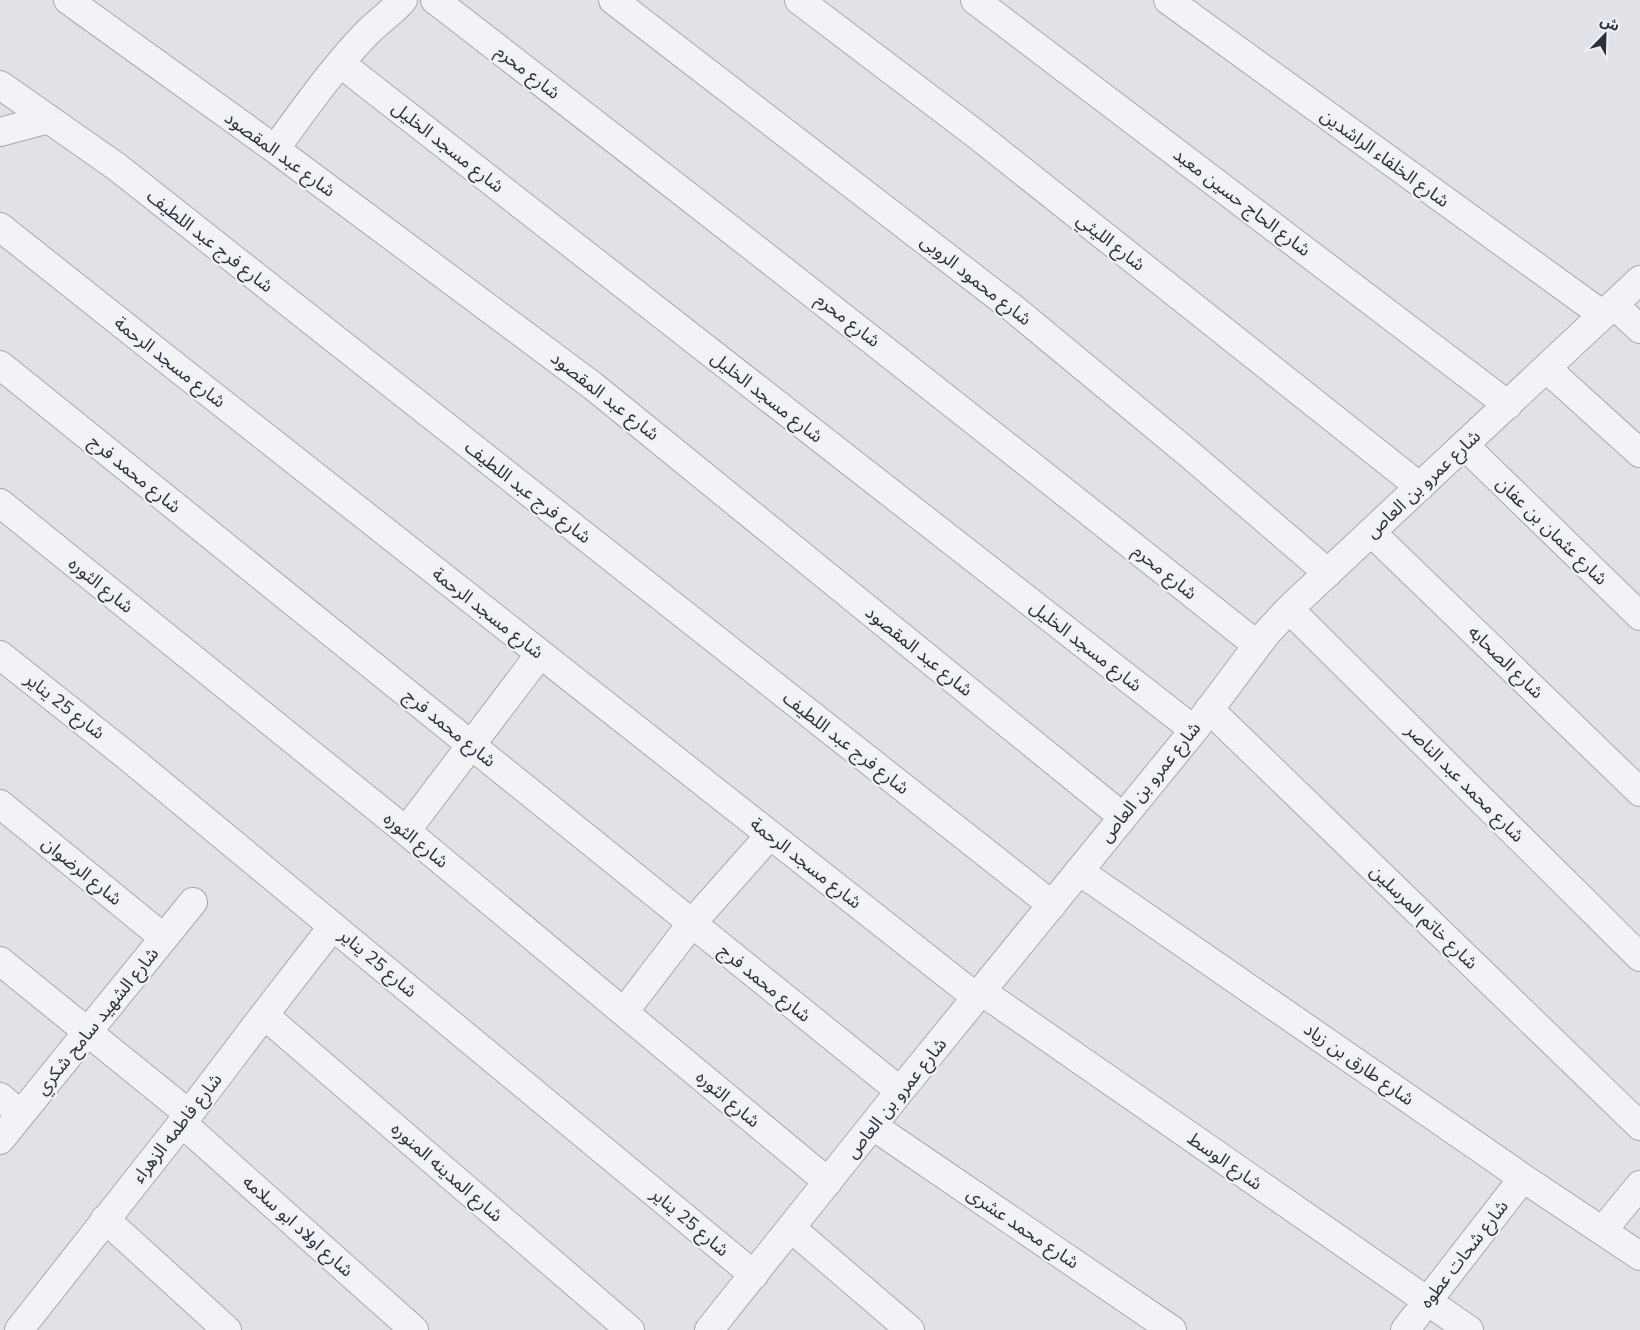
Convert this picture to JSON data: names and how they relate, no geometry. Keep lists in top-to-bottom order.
{
  "streets": {
    "street": [
      "شارع محرم",
      "شارع مسجد الخليل",
      "شارع عبد المقصود",
      "شارع الخلفاء الراشدين",
      "شارع الحاج حسين معبد",
      "شارع فرج عبد اللطيف",
      "شارع الليثي",
      "شارع محمود الروبى",
      "شارع مسجد الرحمة",
      "شارع محمد فرج",
      "شارع عمرو بن العاص",
      "شارع عثمان بن عفان",
      "شارع الثوره",
      "شارع الصحابه",
      "شارع 25 يناير",
      "شارع محمد عبد الناصر",
      "شارع الرضوان",
      "شارع خاتم المرسلين",
      "شارع الشهيد سامح شكري",
      "شارع طارق بن زياد",
      "شارع فاطمه الزهراء",
      "شارع الوسط",
      "شارع المدينه المنوره",
      "شارع اولاد ابو سلامه",
      "شارع محمد عشرى",
      "شارع شحات عطوه"
    ]
  },
  "crossings": [
    ["شارع محرم", "شارع عمرو بن العاص"],
    ["شارع مسجد الخليل", "شارع عمرو بن العاص"],
    ["شارع مسجد الخليل", "شارع خاتم المرسلين"],
    ["شارع عبد المقصود", "شارع عمرو بن العاص"],
    ["شارع الخلفاء الراشدين", "شارع عمرو بن العاص"],
    ["شارع الحاج حسين معبد", "شارع عمرو بن العاص"],
    ["شارع فرج عبد اللطيف", "شارع عمرو بن العاص"],
    ["شارع الليثي", "شارع عمرو بن العاص"],
    ["شارع محمود الروبى", "شارع عمرو بن العاص"],
    ["شارع مسجد الرحمة", "شارع عمرو بن العاص"],
    ["شارع مسجد الرحمة", "شارع الوسط"],
    ["شارع محمد فرج", "شارع عمرو بن العاص"],
    ["شارع عمرو بن العاص", "شارع عثمان بن عفان"],
    ["شارع عمرو بن العاص", "شارع الثوره"],
    ["شارع عمرو بن العاص", "شارع الصحابه"],
    ["شارع عمرو بن العاص", "شارع 25 يناير"],
    ["شارع عمرو بن العاص", "شارع محمد عبد الناصر"],
    ["شارع عمرو بن العاص", "شارع خاتم المرسلين"],
    ["شارع عمرو بن العاص", "شارع طارق بن زياد"],
    ["شارع عمرو بن العاص", "شارع الوسط"],
    ["شارع عمرو بن العاص", "شارع محمد عشرى"],
    ["شارع 25 يناير", "شارع فاطمه الزهراء"],
    ["شارع الرضوان", "شارع الشهيد سامح شكري"],
    ["شارع الشهيد سامح شكري", "شارع اولاد ابو سلامه"],
    ["شارع طارق بن زياد", "شارع شحات عطوه"],
    ["شارع فاطمه الزهراء", "شارع المدينه المنوره"],
    ["شارع فاطمه الزهراء", "شارع اولاد ابو سلامه"],
    ["شارع الوسط", "شارع شحات عطوه"]
  ],
  "north": "top right"
}
